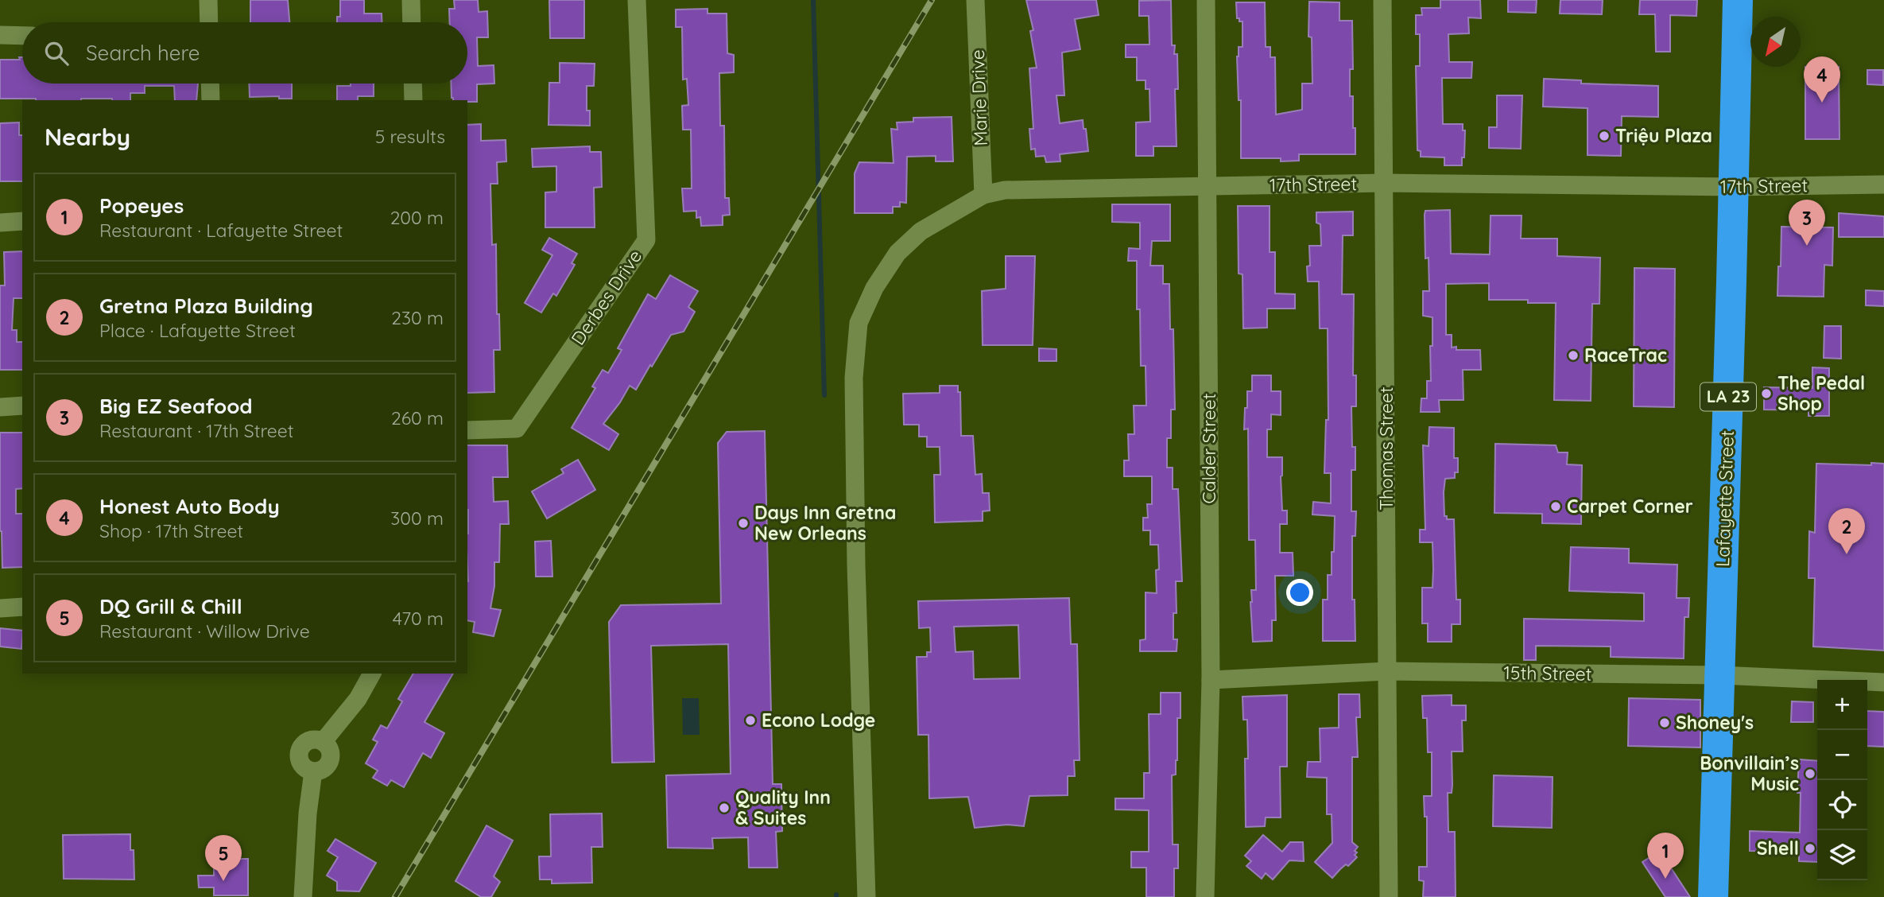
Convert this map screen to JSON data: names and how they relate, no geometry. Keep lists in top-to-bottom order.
{
  "streets": {
    "highway": ["LA 23", "Lafayette Street"],
    "street": [
      "Marie Drive",
      "17th Street",
      "Derbes Drive",
      "Calder Street",
      "Thomas Street",
      "15th Street"
    ]
  },
  "crossings": [
    ["Marie Drive", "17th Street"],
    ["17th Street", "Calder Street"],
    ["17th Street", "Thomas Street"],
    ["17th Street", "Lafayette Street"],
    ["Calder Street", "15th Street"],
    ["Thomas Street", "15th Street"],
    ["Lafayette Street", "15th Street"]
  ],
  "places": [
    "Triệu Plaza",
    "RaceTrac",
    "The Pedal Shop",
    "Carpet Corner",
    "Days Inn Gretna New Orleans",
    "Econo Lodge",
    "Shoney's",
    "Bonvillain’s Music",
    "Quality Inn & Suites",
    "Shell"
  ],
  "north": "bottom left",
  "page": {
    "search": "Search here",
    "pins": [
      "4",
      "3",
      "2",
      "1",
      "5"
    ],
    "heading": ["Nearby", "5 results"],
    "list": [
      {
        "mark": "1",
        "name": "Popeyes",
        "note": "Restaurant · Lafayette Street",
        "value": "200 m"
      },
      {
        "mark": "2",
        "name": "Gretna Plaza Building",
        "note": "Place · Lafayette Street",
        "value": "230 m"
      },
      {
        "mark": "3",
        "name": "Big EZ Seafood",
        "note": "Restaurant · 17th Street",
        "value": "260 m"
      },
      {
        "mark": "4",
        "name": "Honest Auto Body",
        "note": "Shop · 17th Street",
        "value": "300 m"
      },
      {
        "mark": "5",
        "name": "DQ Grill & Chill",
        "note": "Restaurant · Willow Drive",
        "value": "470 m"
      }
    ],
    "map_buttons": ["+", "−"]
  }
}
